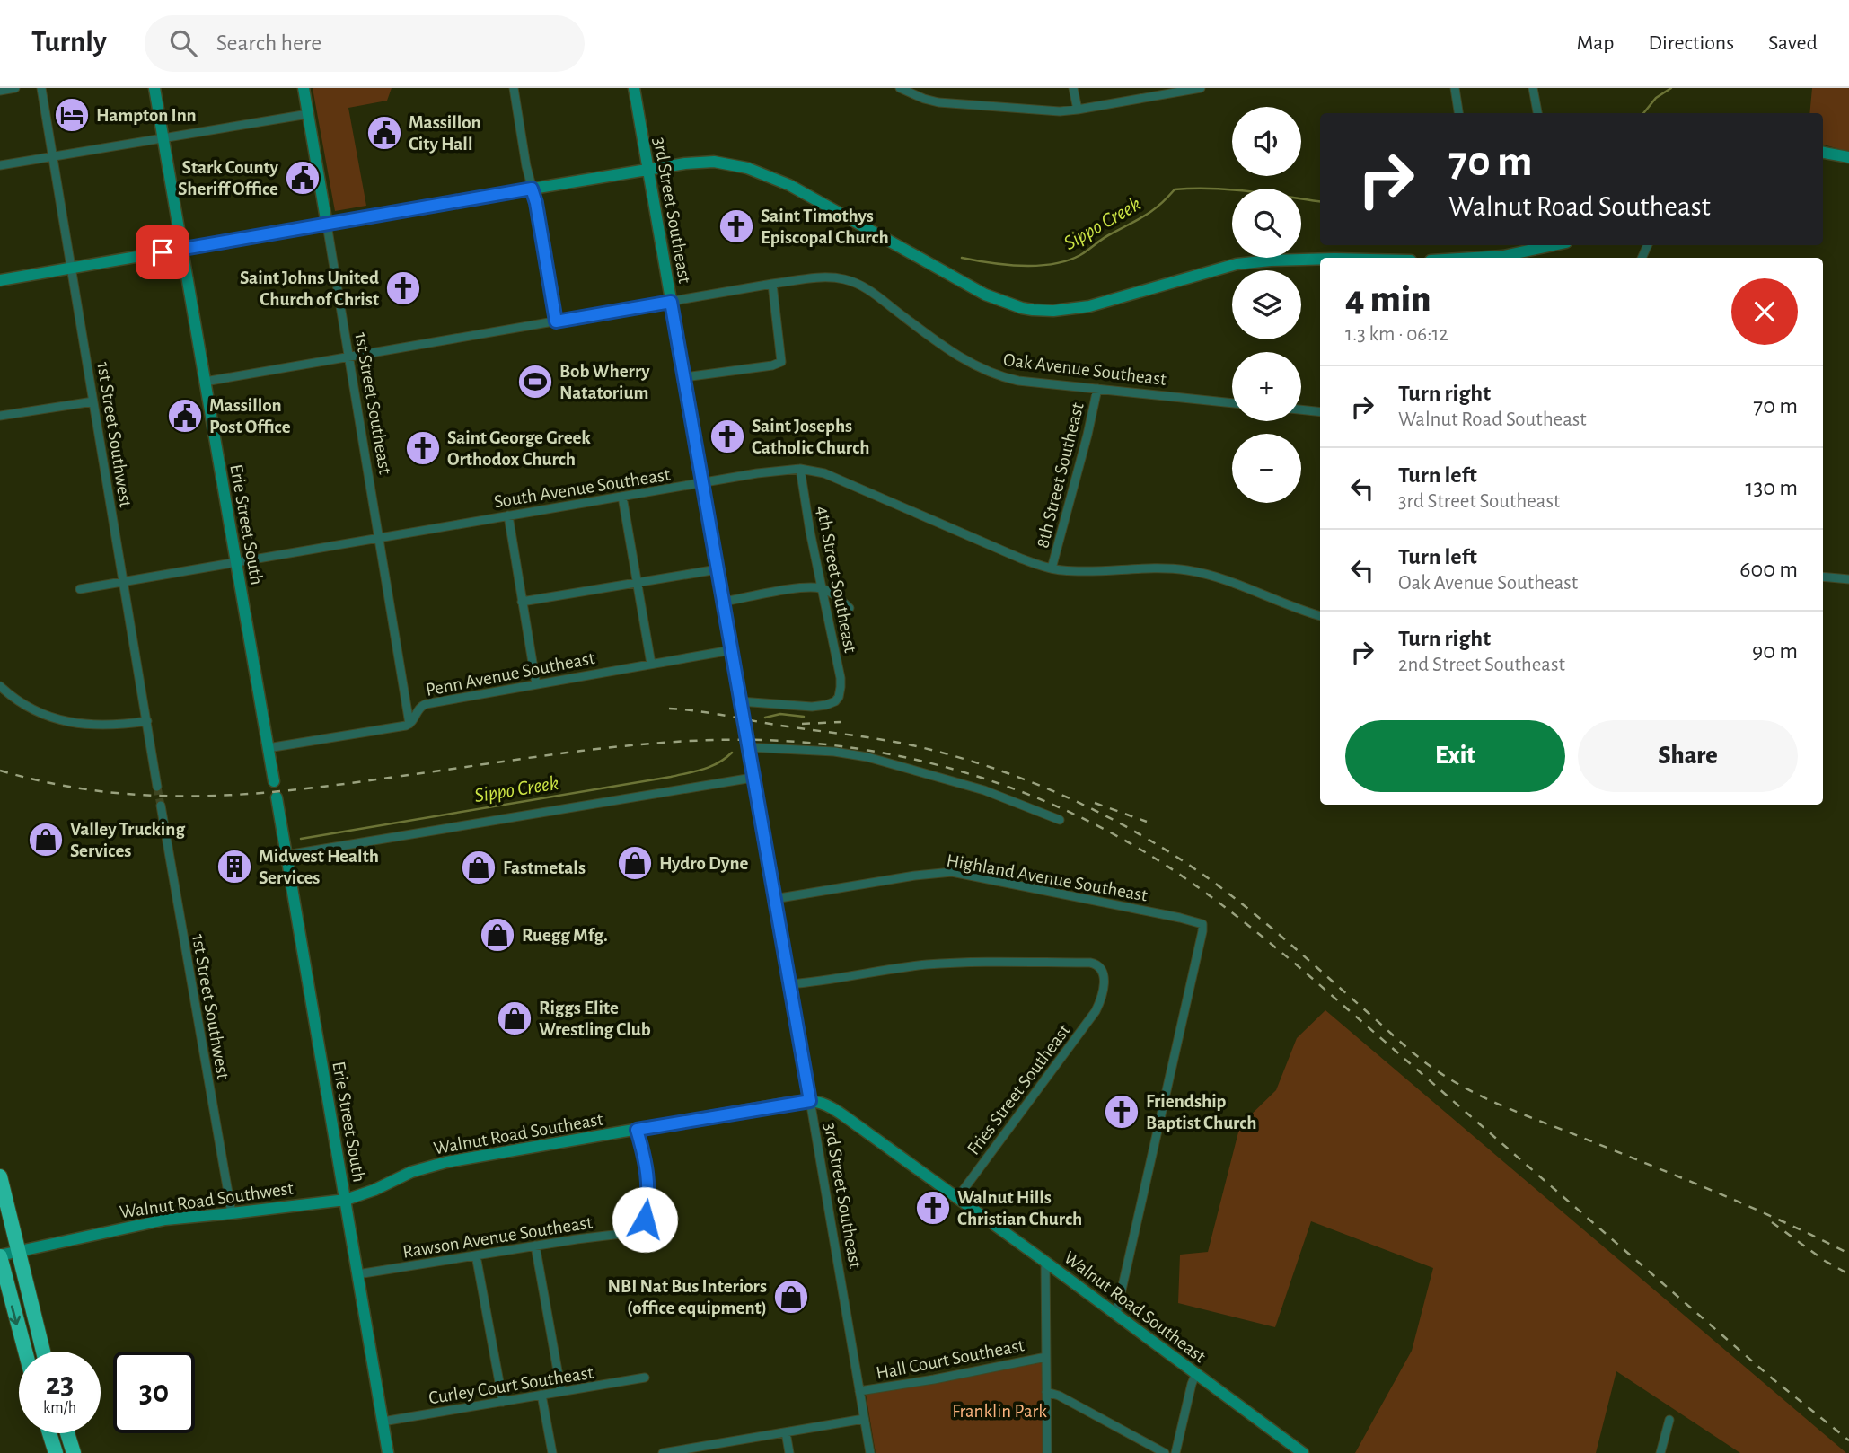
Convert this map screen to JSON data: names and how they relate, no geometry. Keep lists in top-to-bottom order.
{
  "streets": {
    "main road": [
      "3rd Street Southeast",
      "1st Street Southeast",
      "Erie Street South",
      "Walnut Road Southeast",
      "Walnut Road Southwest"
    ],
    "street": [
      "Oak Avenue Southeast",
      "1st Street Southwest",
      "8th Street Southeast",
      "South Avenue Southeast",
      "4th Street Southeast",
      "Penn Avenue Southeast",
      "Highland Avenue Southeast",
      "Fries Street Southeast",
      "Rawson Avenue Southeast",
      "Hall Court Southeast",
      "Curley Court Southeast"
    ]
  },
  "crossings": [
    ["3rd Street Southeast", "Oak Avenue Southeast"],
    ["3rd Street Southeast", "South Avenue Southeast"],
    ["3rd Street Southeast", "4th Street Southeast"],
    ["3rd Street Southeast", "Penn Avenue Southeast"],
    ["3rd Street Southeast", "Highland Avenue Southeast"],
    ["3rd Street Southeast", "Fries Street Southeast"],
    ["3rd Street Southeast", "Walnut Road Southeast"],
    ["3rd Street Southeast", "Hall Court Southeast"],
    ["Oak Avenue Southeast", "1st Street Southeast"],
    ["Oak Avenue Southeast", "8th Street Southeast"],
    ["Oak Avenue Southeast", "Erie Street South"],
    ["1st Street Southeast", "South Avenue Southeast"],
    ["1st Street Southeast", "Penn Avenue Southeast"],
    ["1st Street Southwest", "South Avenue Southeast"],
    ["1st Street Southwest", "Walnut Road Southwest"],
    ["8th Street Southeast", "South Avenue Southeast"],
    ["South Avenue Southeast", "Erie Street South"],
    ["South Avenue Southeast", "4th Street Southeast"],
    ["Erie Street South", "Walnut Road Southeast"],
    ["Erie Street South", "Walnut Road Southwest"],
    ["Erie Street South", "Rawson Avenue Southeast"],
    ["Erie Street South", "Curley Court Southeast"],
    ["Highland Avenue Southeast", "Walnut Road Southeast"],
    ["Fries Street Southeast", "Walnut Road Southeast"],
    ["Walnut Road Southeast", "Walnut Road Southwest"],
    ["Walnut Road Southeast", "Rawson Avenue Southeast"]
  ],
  "water": ["Sippo Creek"],
  "parks": ["Franklin Park"],
  "places": {
    "hotel": ["Hampton Inn"],
    "public building": ["Massillon City Hall", "Stark County Sheriff Office", "Massillon Post Office"],
    "church": [
      "Saint Timothys Episcopal Church",
      "Saint Johns United Church of Christ",
      "Saint Josephs Catholic Church",
      "Saint George Greek Orthodox Church",
      "Friendship Baptist Church",
      "Walnut Hills Christian Church"
    ],
    "sports": ["Bob Wherry Natatorium"],
    "shop": [
      "Valley Trucking Services",
      "Hydro Dyne",
      "Fastmetals",
      "Ruegg Mfg.",
      "Riggs Elite Wrestling Club",
      "NBI Nat Bus Interiors (office equipment)"
    ],
    "building": ["Midwest Health Services"]
  },
  "page": {
    "header": "Turnly",
    "search": "Search here",
    "nav": ["Map", "Directions", "Saved"],
    "map_buttons": ["+", "−"],
    "turn": ["70 m", "Walnut Road Southeast"],
    "heading": ["4 min", "1.3 km · 06:12"],
    "list": [
      {
        "name": "Turn right",
        "note": "Walnut Road Southeast",
        "value": "70 m"
      },
      {
        "name": "Turn left",
        "note": "3rd Street Southeast",
        "value": "130 m"
      },
      {
        "name": "Turn left",
        "note": "Oak Avenue Southeast",
        "value": "600 m"
      },
      {
        "name": "Turn right",
        "note": "2nd Street Southeast",
        "value": "90 m"
      }
    ],
    "buttons": ["Exit", "Share"],
    "speed": "23 km/h",
    "limit": "30"
  }
}
